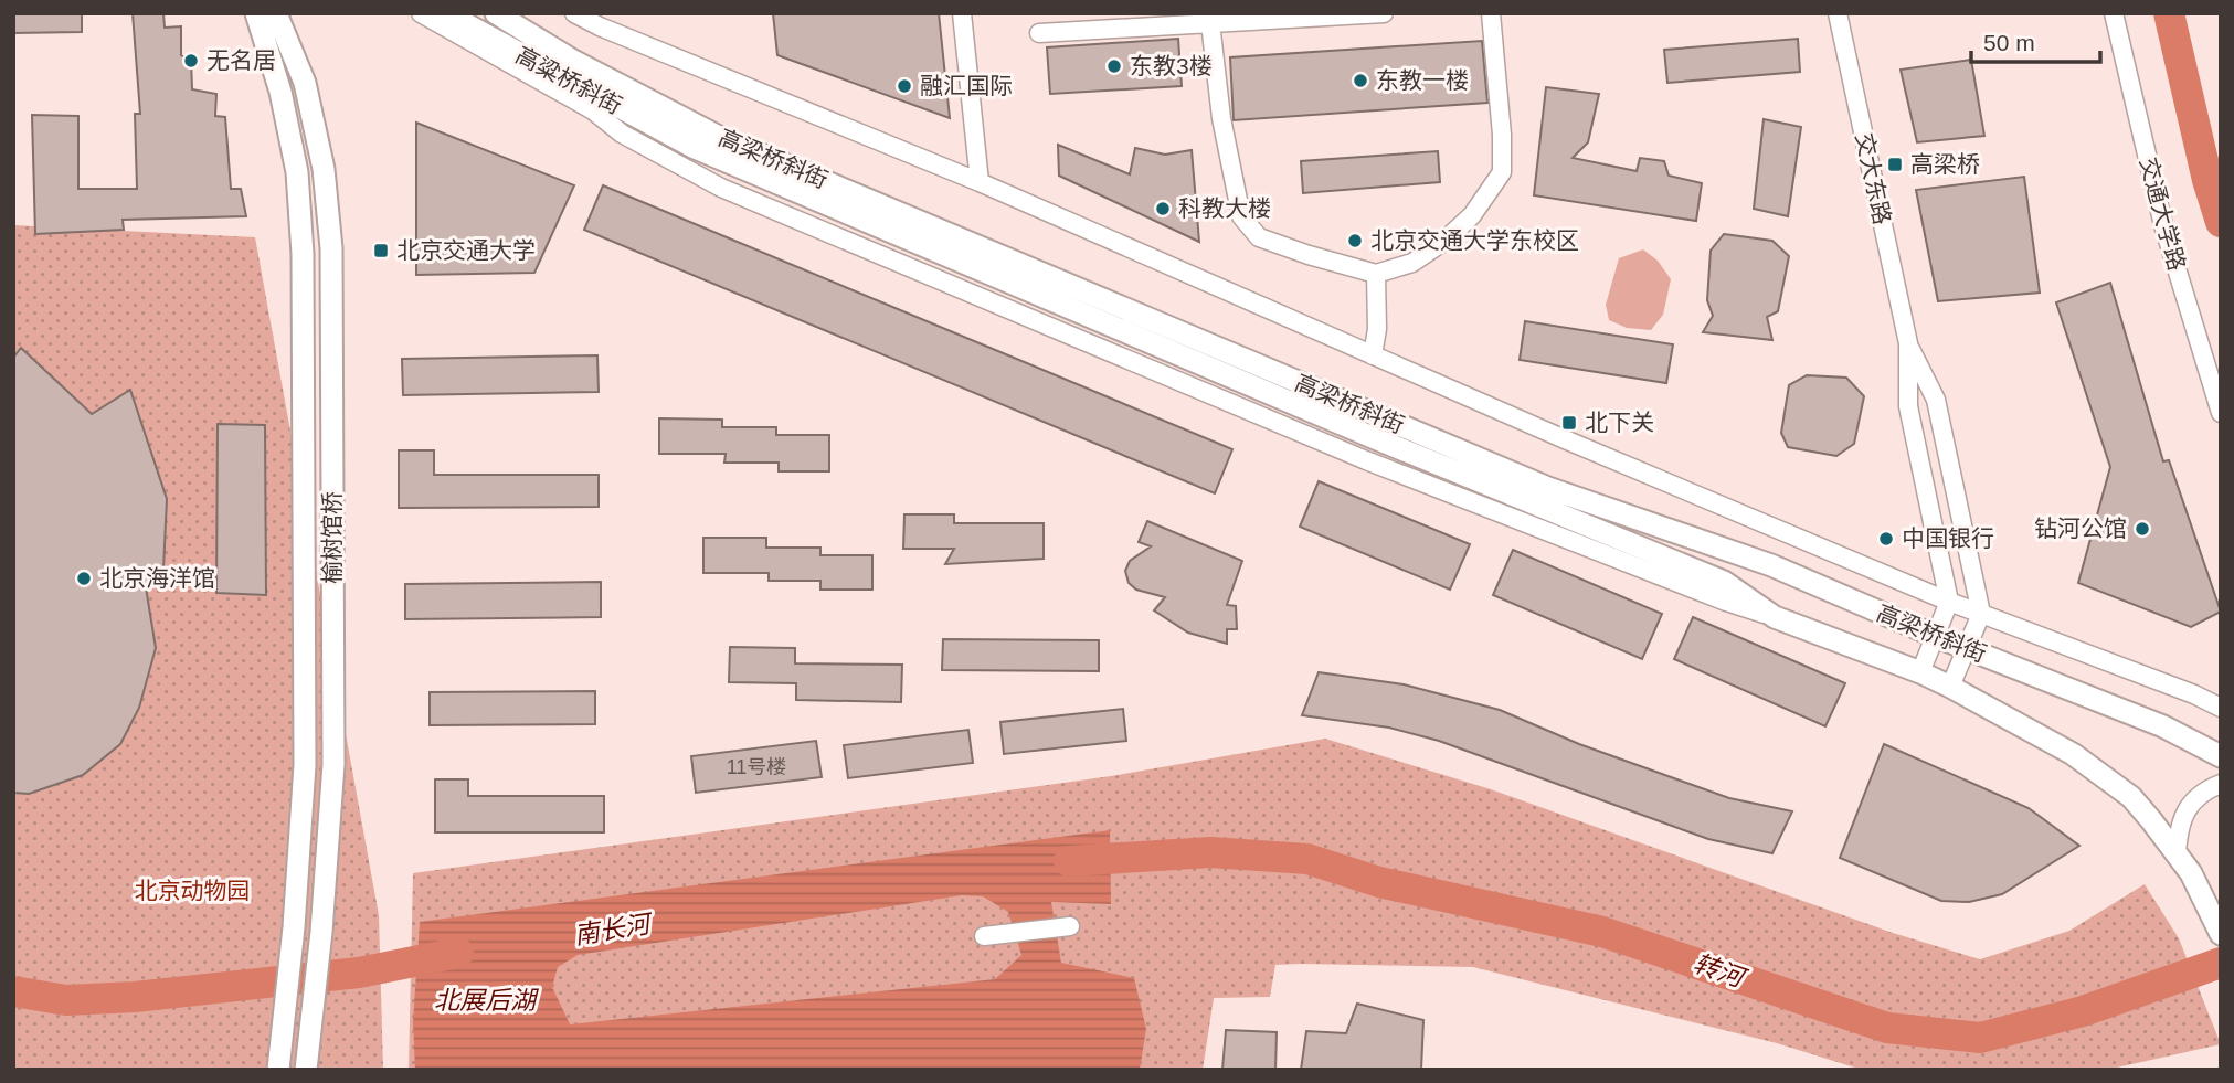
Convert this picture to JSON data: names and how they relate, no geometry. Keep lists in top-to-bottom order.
{
  "streets": {
    "main road": ["高粱桥斜街", "高梁桥斜街", "榆树馆桥"],
    "street": ["交大东路", "交通大学路"]
  },
  "crossings": [
    ["高粱桥斜街", "高梁桥斜街"],
    ["高梁桥斜街", "交大东路"]
  ],
  "water": ["南长河", "转河", "北展后湖"],
  "parks": ["北京动物园"],
  "places": {
    "other": [
      "无名居",
      "东教3楼",
      "东教一楼",
      "融汇国际",
      "科教大楼",
      "北京交通大学东校区",
      "钻河公馆",
      "中国银行",
      "北京海洋馆"
    ],
    "transit": ["高梁桥", "北京交通大学", "北下关"]
  },
  "house_numbers": ["11号楼"],
  "scale_bar": "50 m"
}
